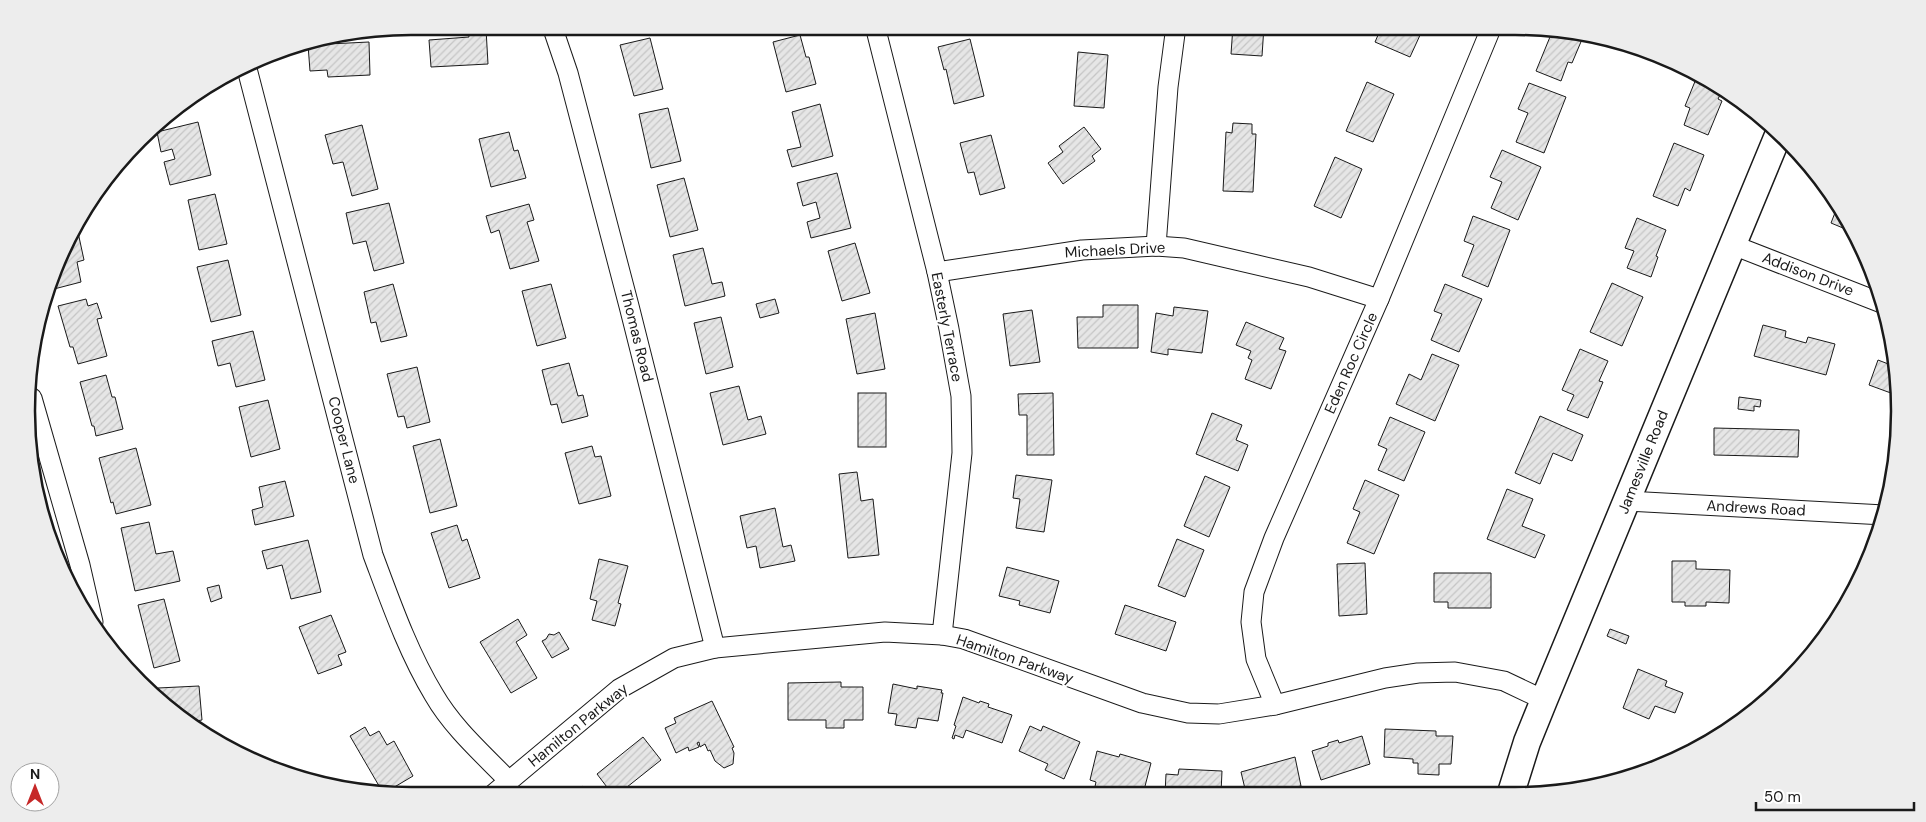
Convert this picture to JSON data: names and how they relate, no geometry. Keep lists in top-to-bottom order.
{
  "streets": {
    "street": [
      "Michaels Drive",
      "Addison Drive",
      "Easterly Terrace",
      "Thomas Road",
      "Eden Roc Circle",
      "Cooper Lane",
      "Jamesville Road",
      "Andrews Road",
      "Hamilton Parkway"
    ]
  },
  "crossings": [
    ["Michaels Drive", "Easterly Terrace"],
    ["Michaels Drive", "Eden Roc Circle"],
    ["Addison Drive", "Jamesville Road"],
    ["Easterly Terrace", "Hamilton Parkway"],
    ["Thomas Road", "Hamilton Parkway"],
    ["Eden Roc Circle", "Hamilton Parkway"],
    ["Cooper Lane", "Hamilton Parkway"],
    ["Jamesville Road", "Andrews Road"],
    ["Jamesville Road", "Hamilton Parkway"]
  ],
  "scale_bar": "50 m",
  "north": "top"
}
